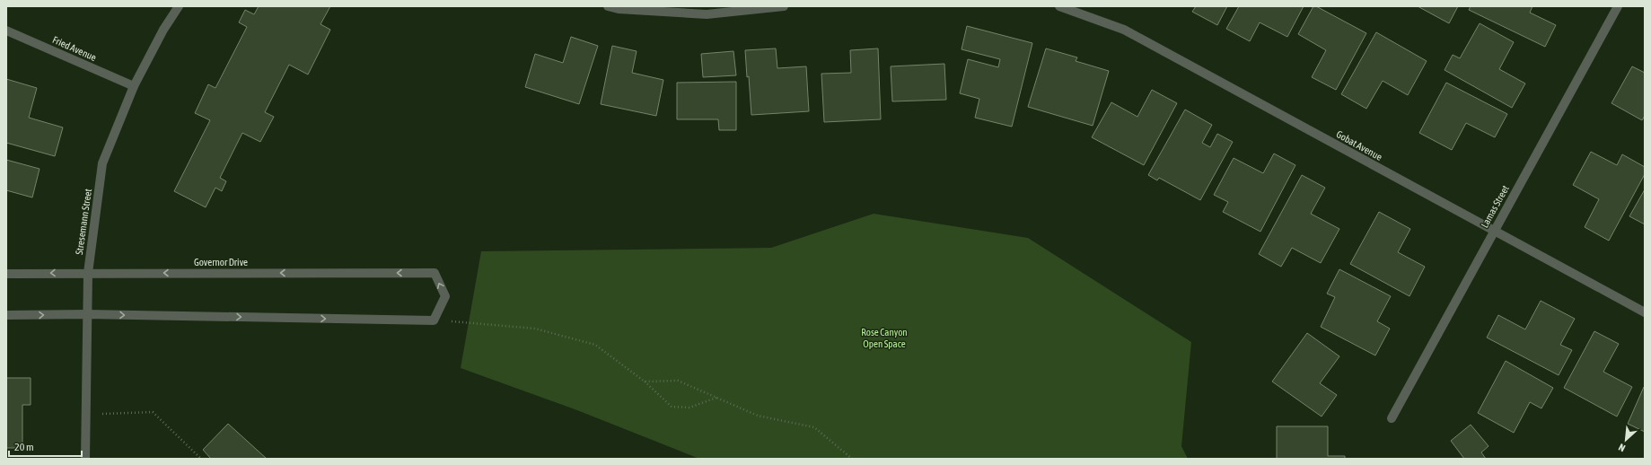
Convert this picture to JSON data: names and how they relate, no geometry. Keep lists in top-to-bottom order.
{
  "streets": {
    "street": [
      "Fried Avenue",
      "Gobat Avenue",
      "Lamas Street",
      "Stresemann Street",
      "Governor Drive"
    ]
  },
  "crossings": [
    ["Fried Avenue", "Stresemann Street"],
    ["Gobat Avenue", "Lamas Street"],
    ["Stresemann Street", "Governor Drive"]
  ],
  "parks": ["Rose Canyon Open Space"],
  "scale_bar": "20 m",
  "north": "bottom left"
}
